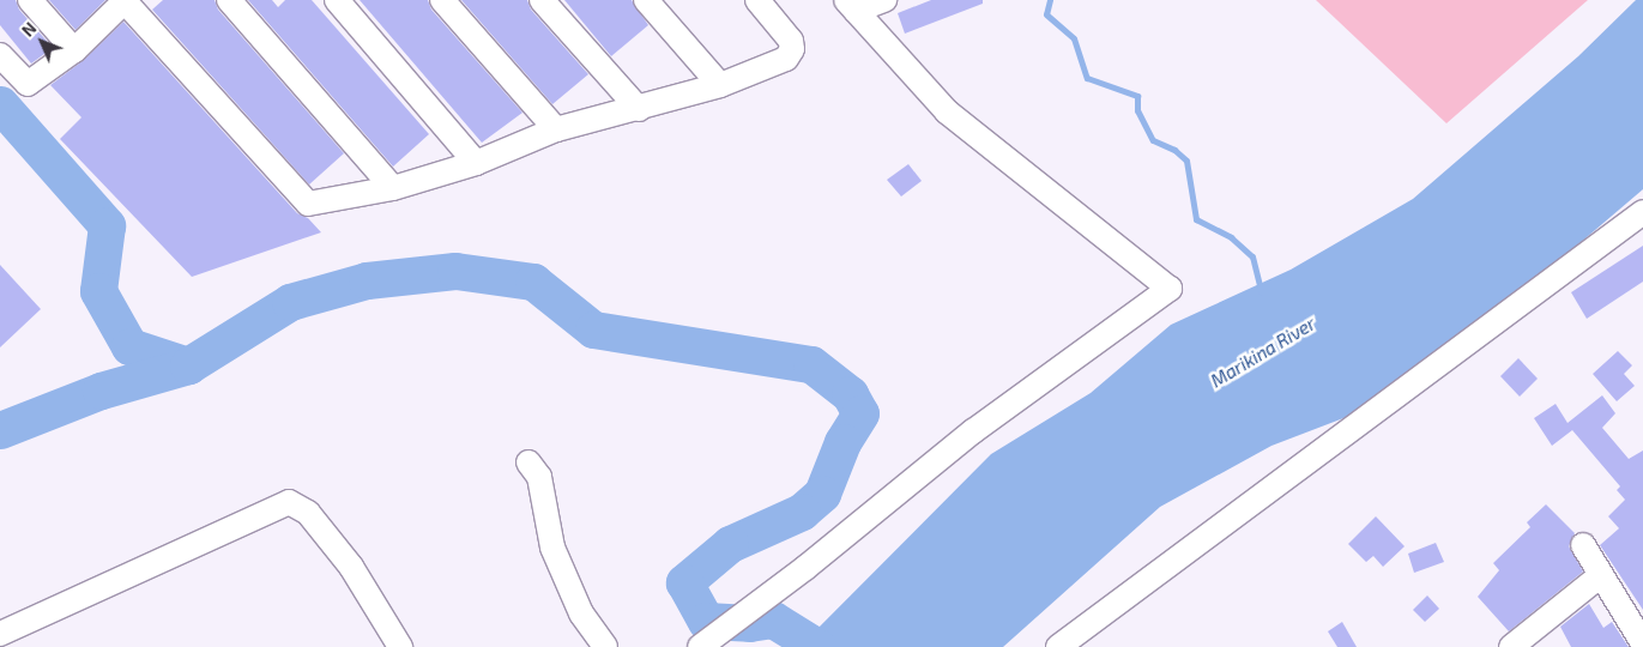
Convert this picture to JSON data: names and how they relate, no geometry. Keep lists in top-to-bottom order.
{
  "water": ["Marikina River"],
  "north": "top left"
}
